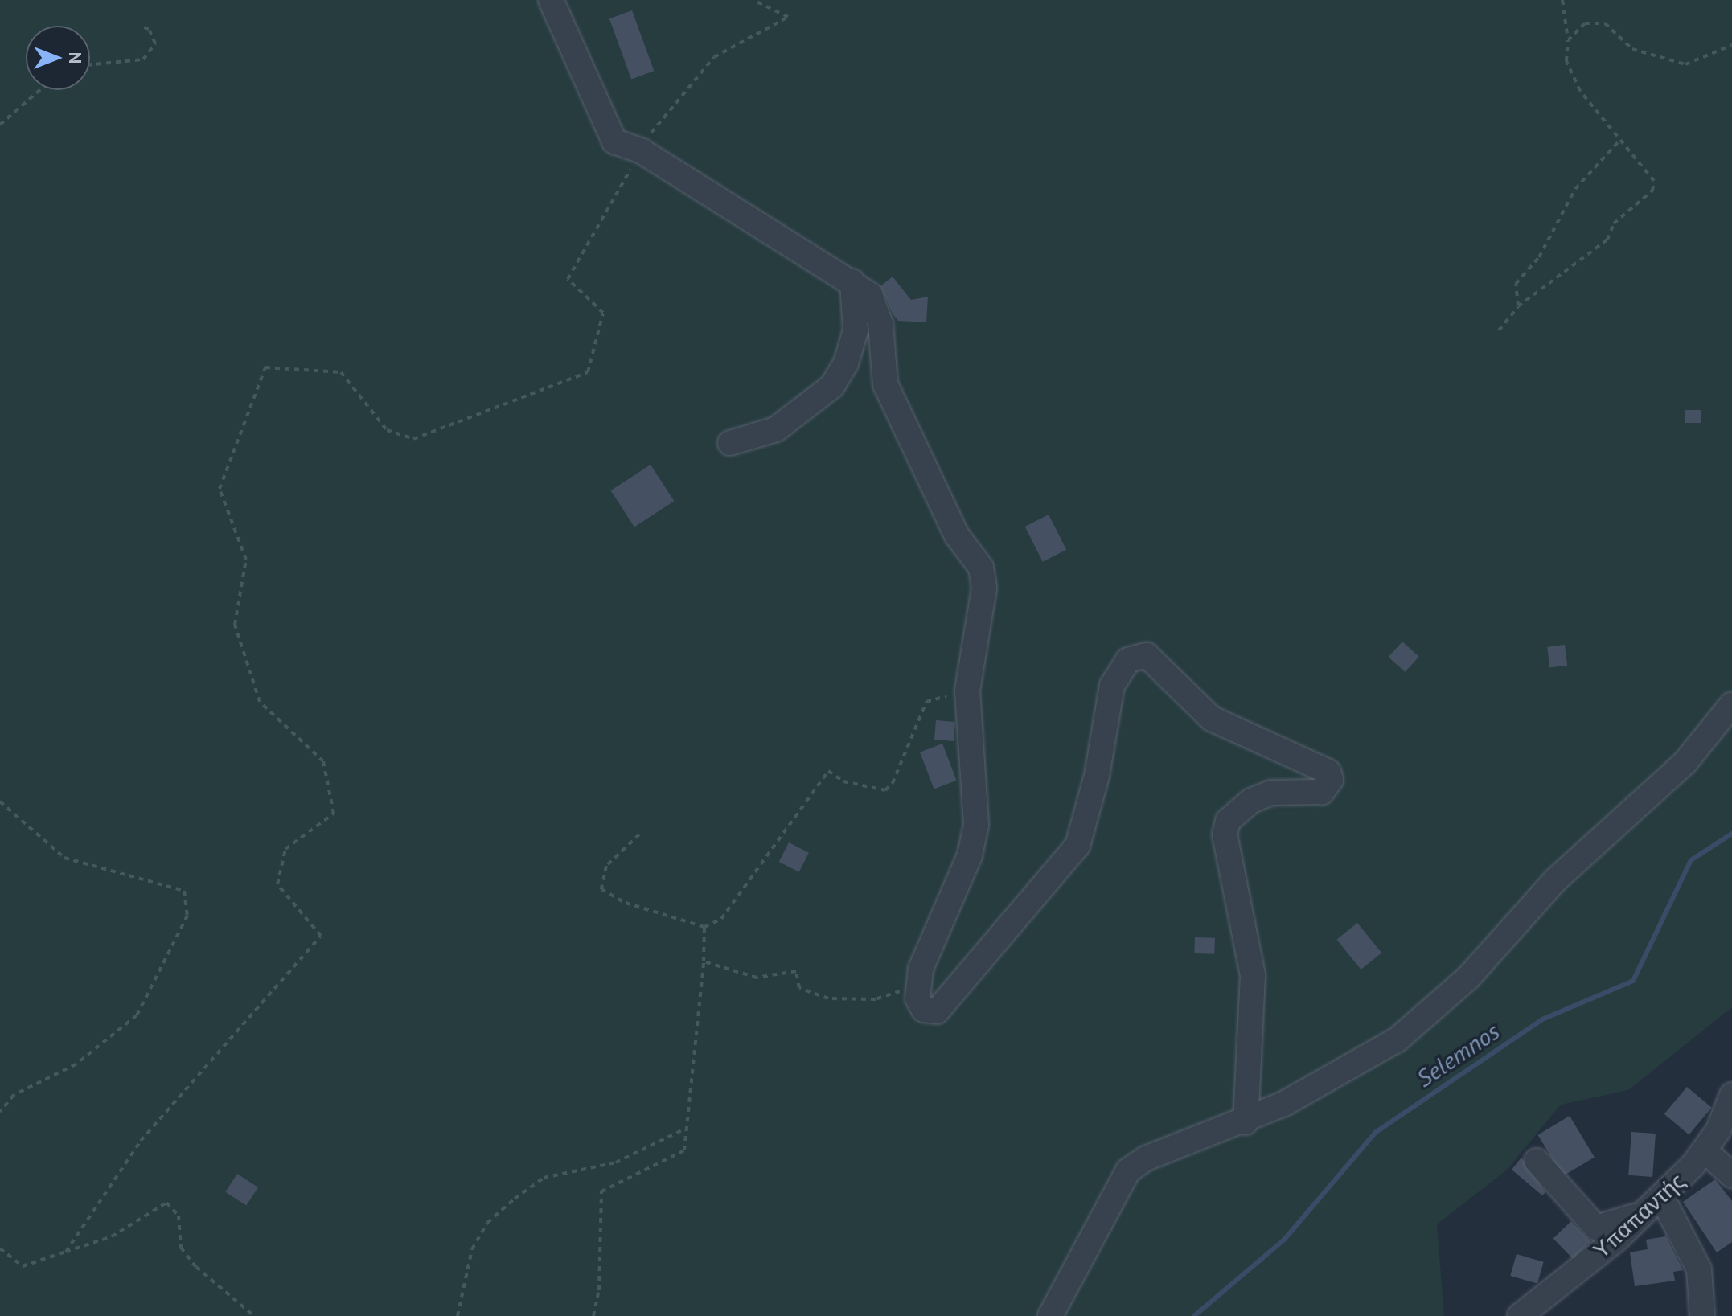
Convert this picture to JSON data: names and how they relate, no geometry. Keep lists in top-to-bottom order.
{
  "streets": {
    "street": ["Υπαπαντής"]
  },
  "water": ["Selemnos"],
  "north": "right"
}
